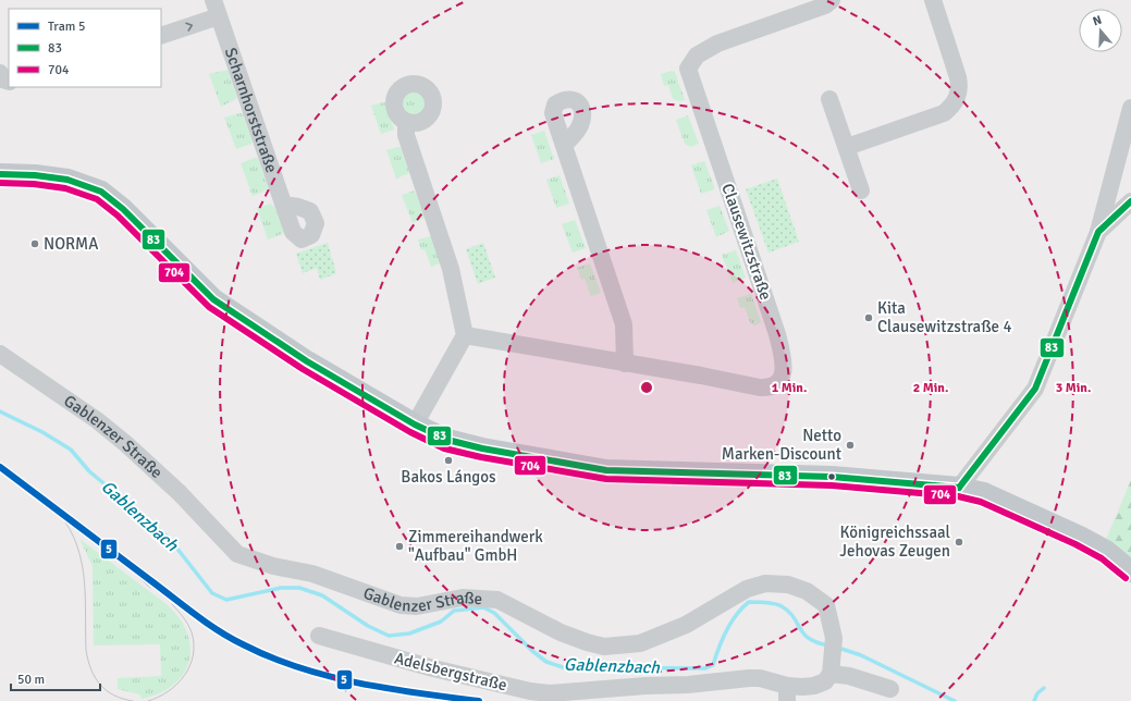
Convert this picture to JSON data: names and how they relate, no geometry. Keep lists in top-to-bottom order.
{
  "streets": {
    "street": [
      "Scharnhorststraße",
      "Clausewitzstraße",
      "Gablenzer Straße",
      "Adelsbergstraße"
    ]
  },
  "crossings": [
    ["Gablenzer Straße", "Adelsbergstraße"]
  ],
  "water": ["Gablenzbach"],
  "places": [
    "NORMA",
    "Kita Clausewitzstraße 4",
    "Netto Marken-Discount",
    "Bakos Lángos",
    "Königreichssaal Jehovas Zeugen",
    "Zimmereihandwerk \"Aufbau\" GmbH"
  ],
  "lines": ["transit line 83", "transit line 704", "tram line 5"],
  "legend": ["Tram 5", "83", "704"],
  "scale_bar": "50 m",
  "north": "top",
  "rings": ["1 Min.", "2 Min.", "3 Min."]
}
